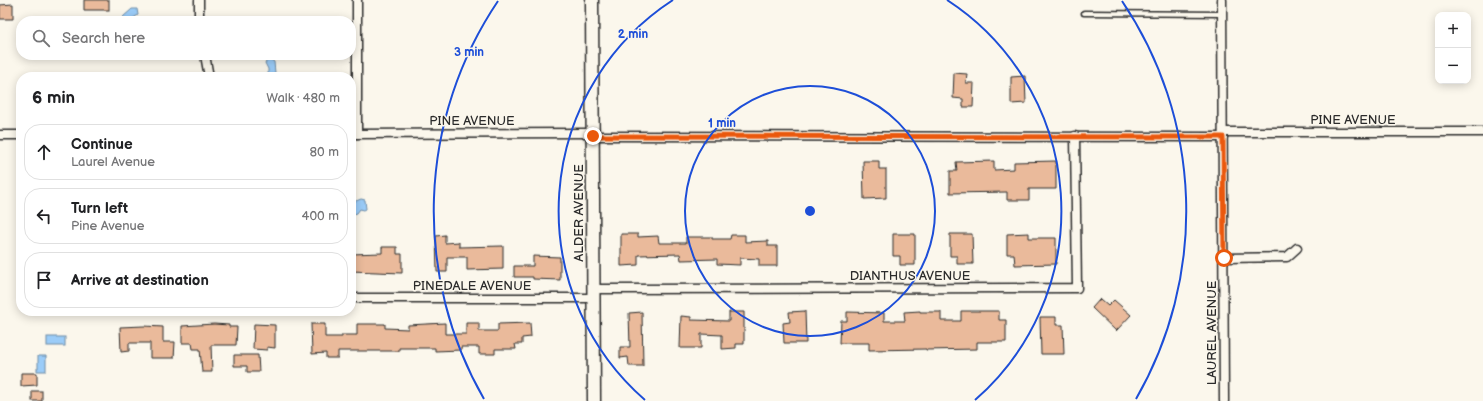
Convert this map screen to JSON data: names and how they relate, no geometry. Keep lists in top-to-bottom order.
{
  "streets": {
    "main road": ["ALDER AVENUE"],
    "street": [
      "PINE AVENUE",
      "DIANTHUS AVENUE",
      "PINEDALE AVENUE",
      "LAUREL AVENUE"
    ]
  },
  "crossings": [
    ["PINE AVENUE", "ALDER AVENUE"],
    ["PINE AVENUE", "DIANTHUS AVENUE"],
    ["PINE AVENUE", "LAUREL AVENUE"],
    ["ALDER AVENUE", "DIANTHUS AVENUE"],
    ["ALDER AVENUE", "PINEDALE AVENUE"],
    ["DIANTHUS AVENUE", "PINEDALE AVENUE"]
  ],
  "page": {
    "map_buttons": ["+", "−"],
    "search": "Search here",
    "heading": ["6 min", "Walk · 480 m"],
    "list": [
      ["Continue", "Laurel Avenue", "80 m"],
      ["Turn left", "Pine Avenue", "400 m"],
      "Arrive at destination"
    ]
  },
  "rings": ["2 min", "3 min", "1 min"]
}
